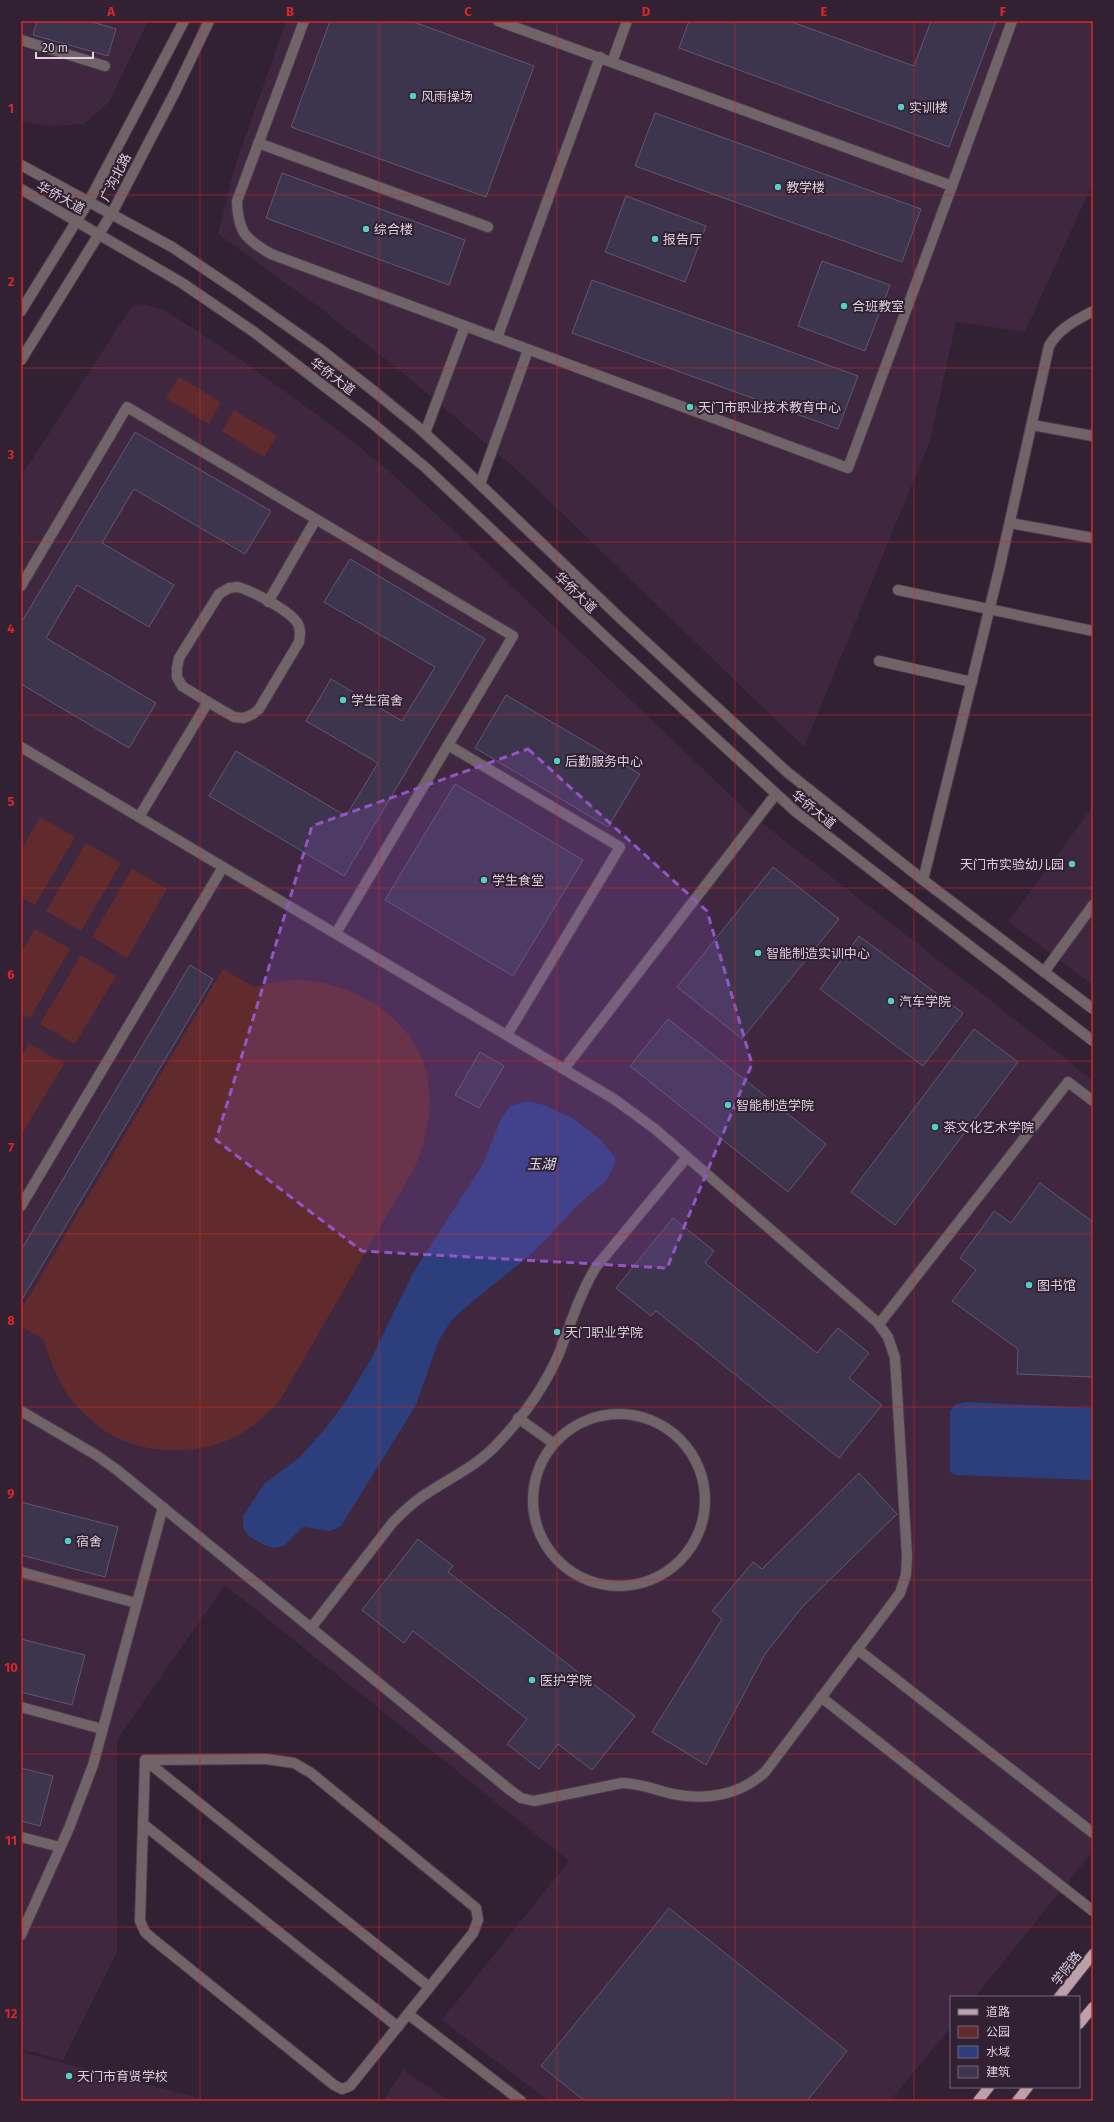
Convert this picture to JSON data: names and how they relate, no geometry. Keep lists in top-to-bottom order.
{
  "streets": {
    "main road": ["学院路"],
    "street": ["广沟北路", "华侨大道"]
  },
  "crossings": [
    ["广沟北路", "华侨大道"]
  ],
  "water": ["玉湖"],
  "places": [
    "风雨操场",
    "实训楼",
    "教学楼",
    "综合楼",
    "报告厅",
    "合班教室",
    "天门市职业技术教育中心",
    "学生宿舍",
    "后勤服务中心",
    "天门市实验幼儿园",
    "学生食堂",
    "智能制造实训中心",
    "汽车学院",
    "智能制造学院",
    "茶文化艺术学院",
    "图书馆",
    "天门职业学院",
    "宿舍",
    "医护学院",
    "天门市育贤学校"
  ],
  "legend": [
    "道路",
    "公园",
    "水域",
    "建筑"
  ],
  "scale_bar": "20 m",
  "grid": {
    "columns": [
      "A",
      "B",
      "C",
      "D",
      "E",
      "F"
    ],
    "rows": [
      "1",
      "2",
      "3",
      "4",
      "5",
      "6",
      "7",
      "8",
      "9",
      "10",
      "11",
      "12"
    ]
  }
}
